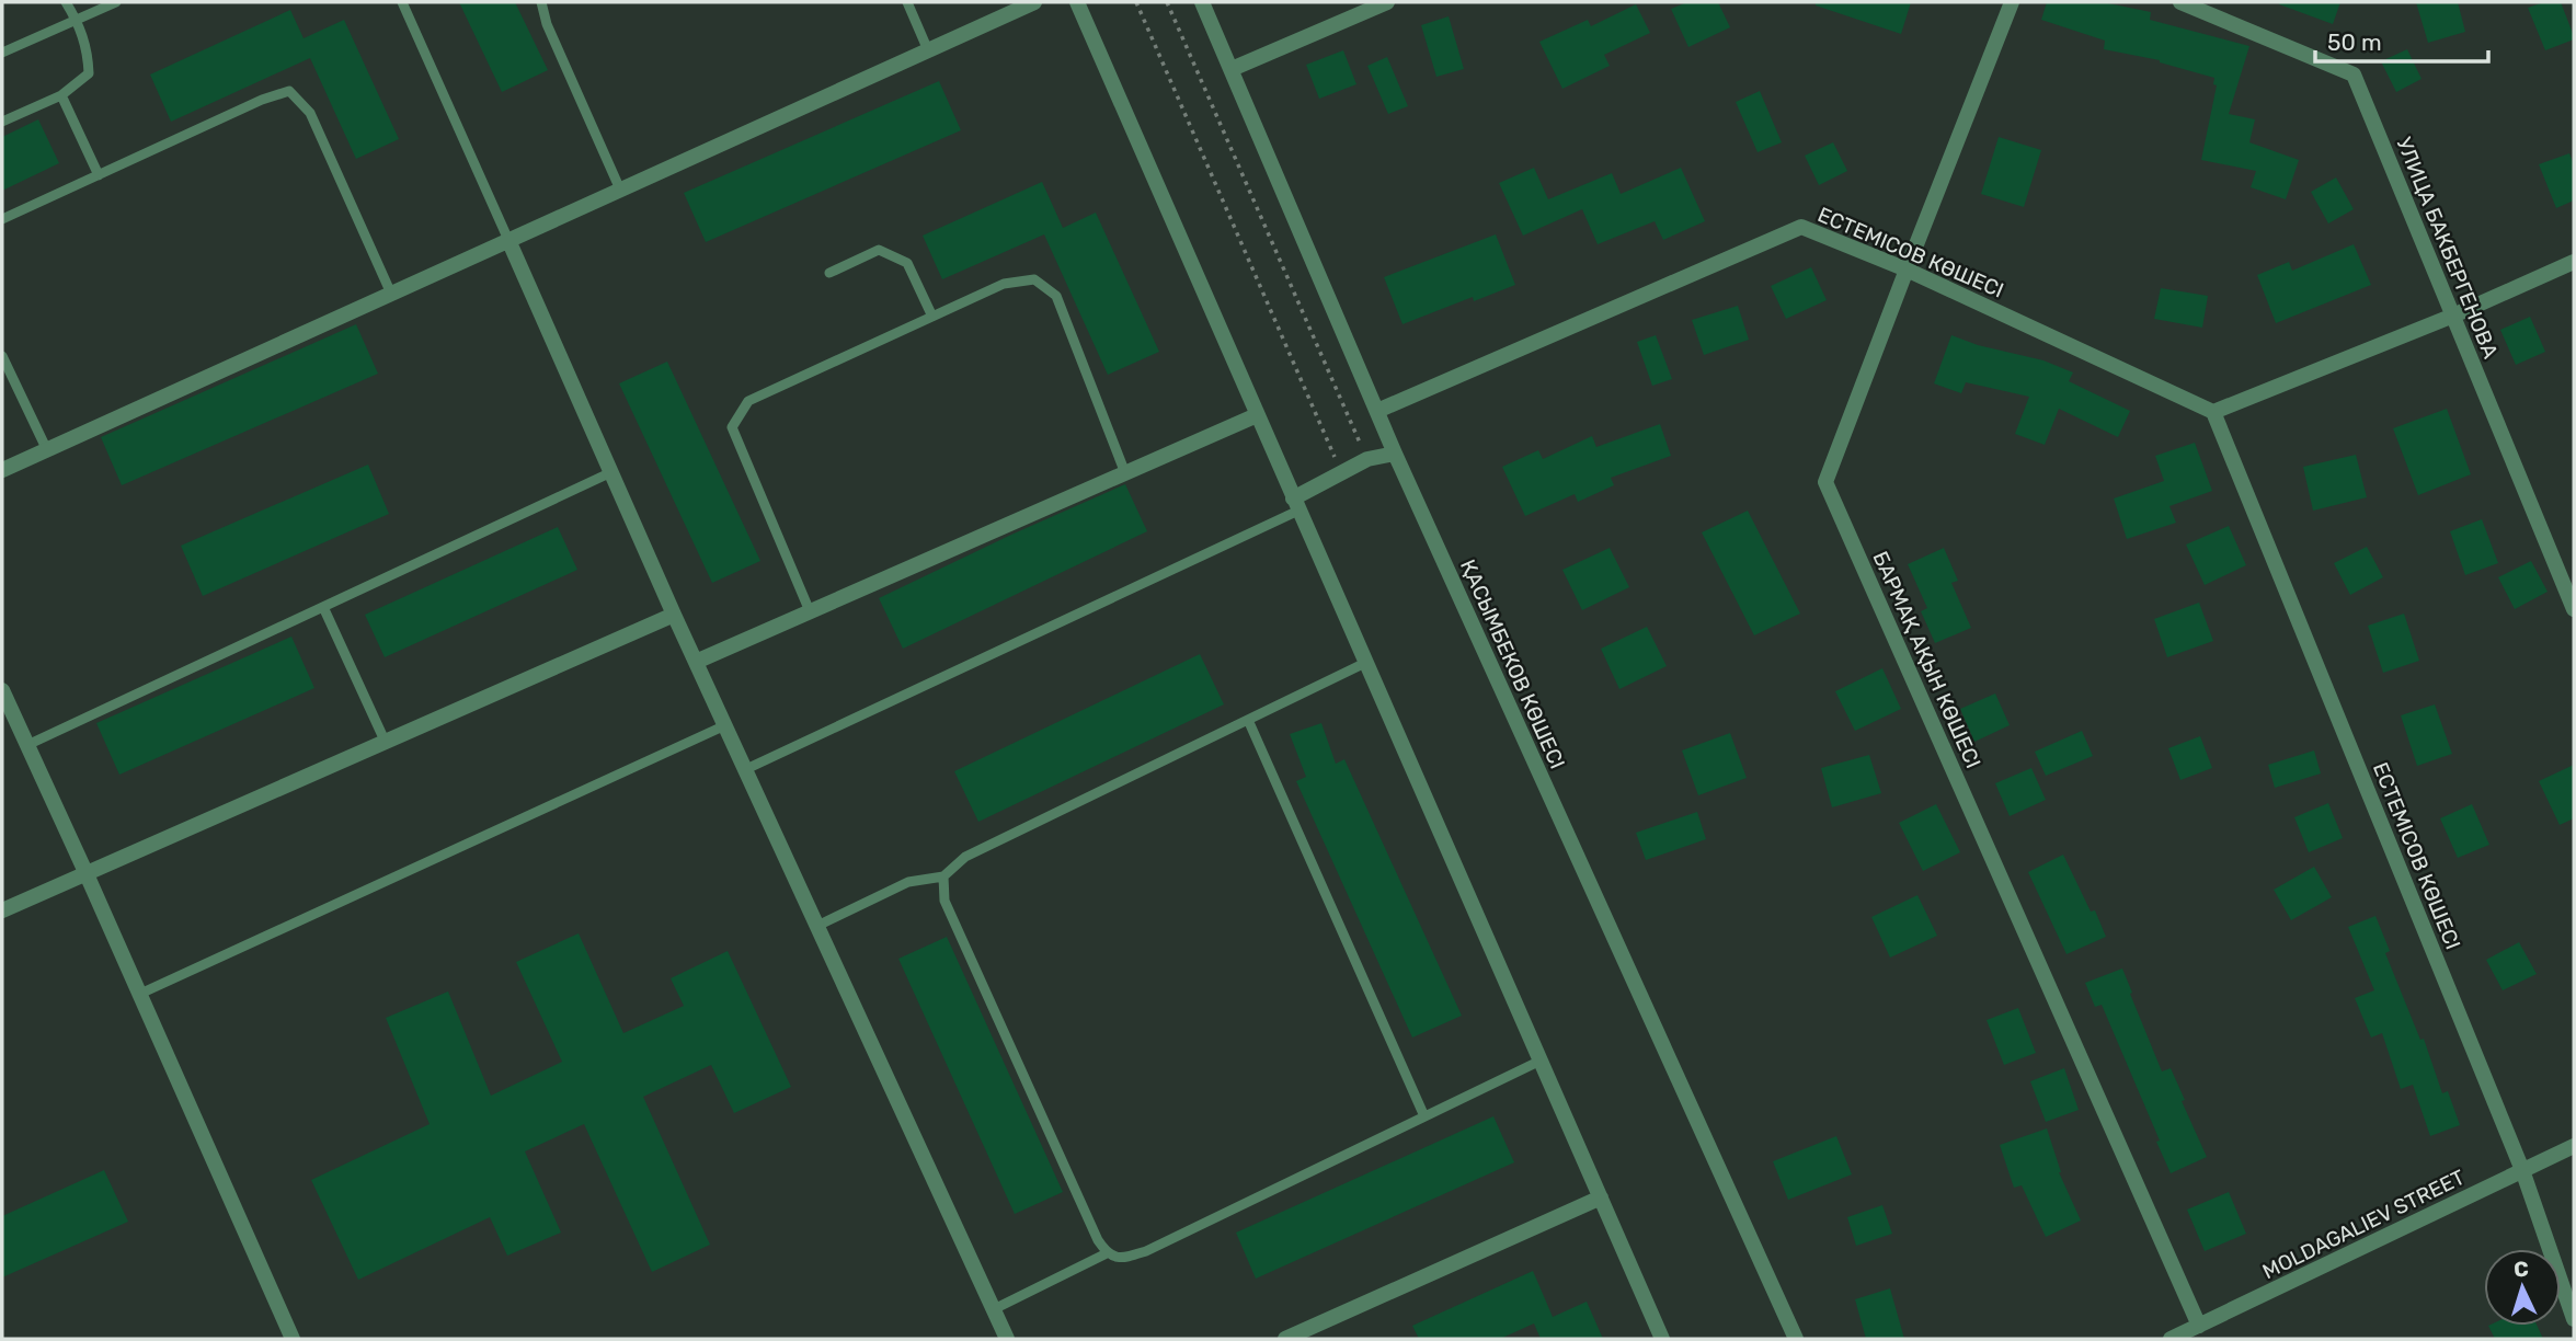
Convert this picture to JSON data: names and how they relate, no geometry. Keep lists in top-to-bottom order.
{
  "streets": {
    "street": [
      "УЛИЦА БАКБЕРГЕНОВА",
      "ЕСТЕМІСОВ КӨШЕСІ",
      "БАРМАҚ АҚЫН КӨШЕСІ",
      "ҚАСЫМБЕКОВ КӨШЕСІ",
      "MOLDAGALIEV STREET"
    ]
  },
  "crossings": [
    ["ЕСТЕМІСОВ КӨШЕСІ", "БАРМАҚ АҚЫН КӨШЕСІ"],
    ["ЕСТЕМІСОВ КӨШЕСІ", "ҚАСЫМБЕКОВ КӨШЕСІ"],
    ["ЕСТЕМІСОВ КӨШЕСІ", "MOLDAGALIEV STREET"],
    ["БАРМАҚ АҚЫН КӨШЕСІ", "MOLDAGALIEV STREET"]
  ],
  "scale_bar": "50 m",
  "north": "top"
}
